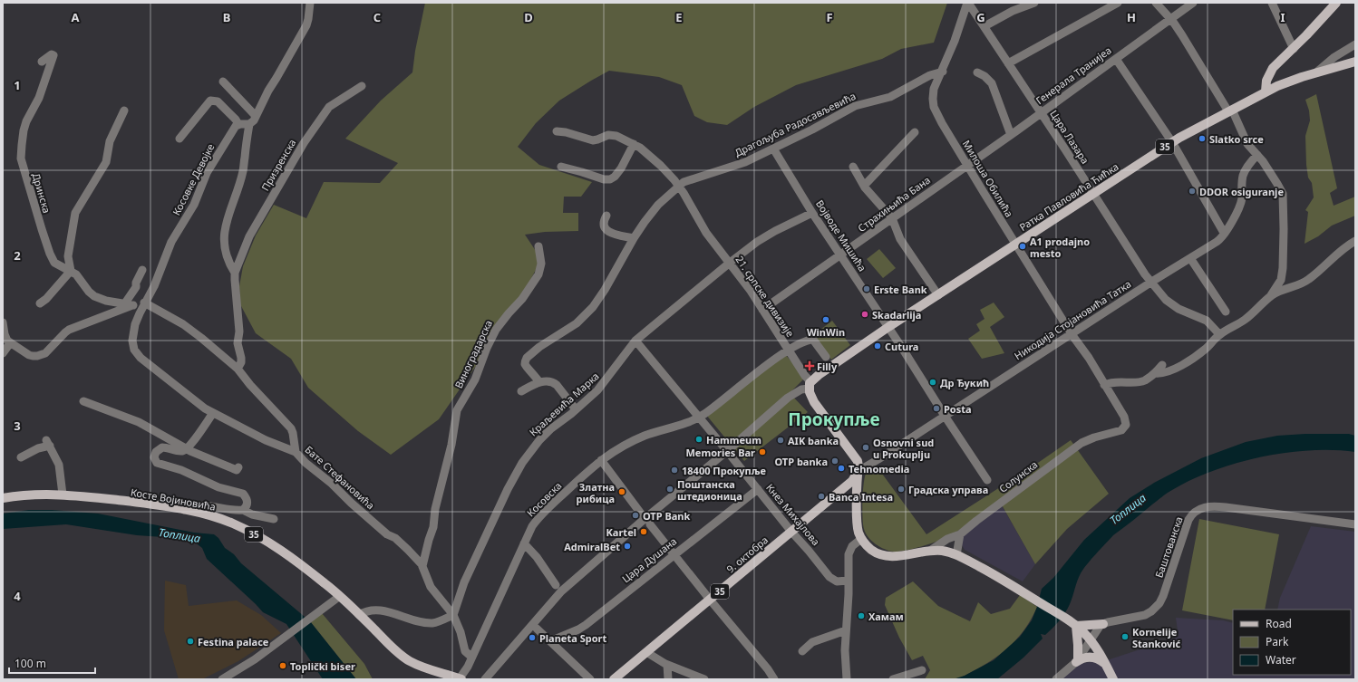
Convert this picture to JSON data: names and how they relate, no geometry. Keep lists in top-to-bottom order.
{
  "streets": {
    "main road": [
      "35",
      "Ратка Павловића Ћићка",
      "21. српске дивизије",
      "Косте Војиновића",
      "9. октобра"
    ],
    "street": [
      "Генерала Транијеа",
      "Драгољуба Радосављевића",
      "Цара Лазара",
      "Призренска",
      "Милоша Обилића",
      "Косовке Девојке",
      "Дринска",
      "Страхињића Бана",
      "Војводе Мишића",
      "Никодија Стојановића Татка",
      "Виноградарска",
      "Краљевића Марка",
      "Солунска",
      "Бате Стефановића",
      "Косовска",
      "Кнез Михајлова",
      "Баштованска",
      "Цара Душана"
    ]
  },
  "crossings": [
    ["Генерала Транијеа", "Цара Лазара"],
    ["Генерала Транијеа", "Милоша Обилића"],
    ["Генерала Транијеа", "Страхињића Бана"],
    ["Драгољуба Радосављевића", "Милоша Обилића"],
    ["Драгољуба Радосављевића", "Војводе Мишића"],
    ["Драгољуба Радосављевића", "21. српске дивизије"],
    ["Цара Лазара", "Милоша Обилића"],
    ["Цара Лазара", "Ратка Павловића Ћићка"],
    ["Цара Лазара", "Никодија Стојановића Татка"],
    ["Милоша Обилића", "Ратка Павловића Ћићка"],
    ["Милоша Обилића", "Страхињића Бана"],
    ["Милоша Обилића", "Никодија Стојановића Татка"],
    ["Милоша Обилића", "Солунска"],
    ["Косовке Девојке", "Бате Стефановића"],
    ["Ратка Павловића Ћићка", "Војводе Мишића"],
    ["Ратка Павловића Ћићка", "21. српске дивизије"],
    ["Страхињића Бана", "Војводе Мишића"],
    ["Страхињића Бана", "21. српске дивизије"],
    ["Војводе Мишића", "Никодија Стојановића Татка"],
    ["Војводе Мишића", "Краљевића Марка"],
    ["21. српске дивизије", "Никодија Стојановића Татка"],
    ["21. српске дивизије", "Краљевића Марка"],
    ["21. српске дивизије", "Косовска"],
    ["21. српске дивизије", "9. октобра"],
    ["Никодија Стојановића Татка", "9. октобра"],
    ["Виноградарска", "Бате Стефановића"],
    ["Краљевића Марка", "Бате Стефановића"],
    ["Краљевића Марка", "Кнез Михајлова"],
    ["Бате Стефановића", "Косовска"],
    ["Косте Војиновића", "Косовска"],
    ["Косовска", "Кнез Михајлова"],
    ["Кнез Михајлова", "9. октобра"],
    ["Кнез Михајлова", "Цара Душана"]
  ],
  "districts": ["Прокупље"],
  "water": ["Топлица"],
  "places": {
    "other": [
      "Slatko srce",
      "DDOR osiguranje",
      "A1 prodajno mesto",
      "Erste Bank",
      "Skadarlija",
      "WinWin",
      "Cutura",
      "Др Ђукић",
      "Posta",
      "Hammeum",
      "AIK banka",
      "Osnovni sud u Prokuplju",
      "Memories Bar",
      "OTP banka",
      "Tehnomedia",
      "18400 Прокупље",
      "Поштанска штедионица",
      "Градска управа",
      "Златна рибица",
      "Banca Intesa",
      "OTP Bank",
      "Kartel",
      "AdmiralBet",
      "Хамам",
      "Kornelije Stanković",
      "Planeta Sport",
      "Festina palace",
      "Toplički biser"
    ],
    "health": ["Filly"]
  },
  "legend": ["Road", "Park", "Water"],
  "scale_bar": "100 m",
  "grid": {
    "columns": [
      "A",
      "B",
      "C",
      "D",
      "E",
      "F",
      "G",
      "H",
      "I"
    ],
    "rows": [
      "1",
      "2",
      "3",
      "4"
    ]
  }
}
